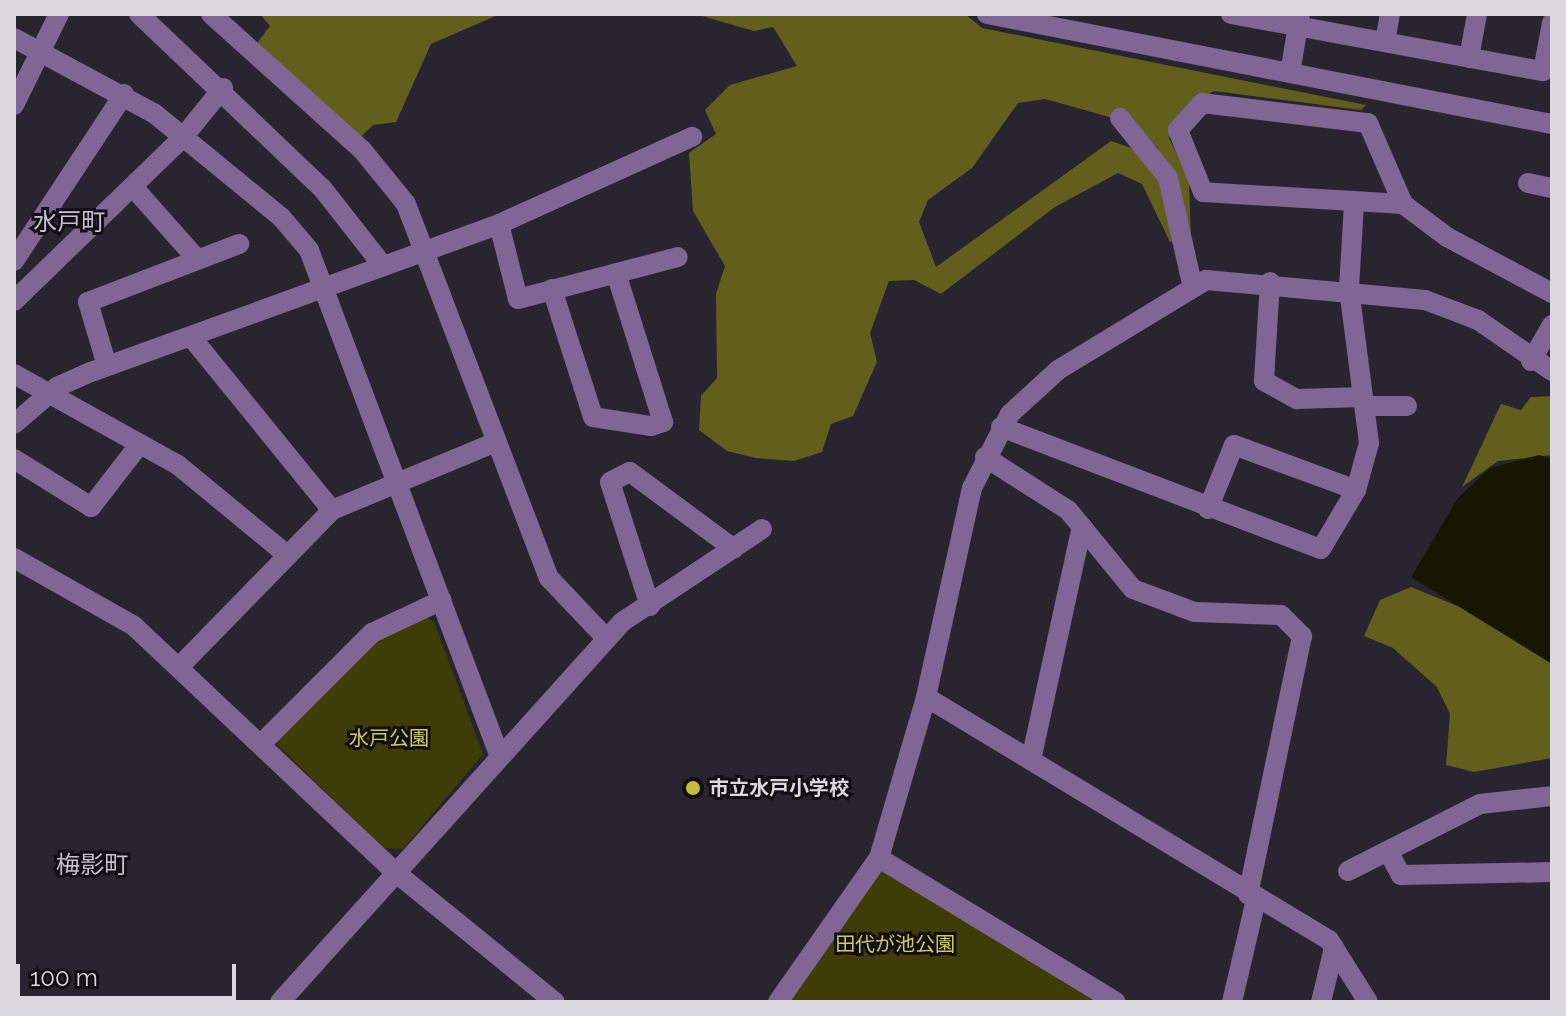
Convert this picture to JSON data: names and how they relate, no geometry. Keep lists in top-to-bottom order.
{
  "districts": ["水戸町", "梅影町"],
  "parks": ["水戸公園", "田代が池公園"],
  "places": ["市立水戸小学校"],
  "scale_bar": "100 m"
}
